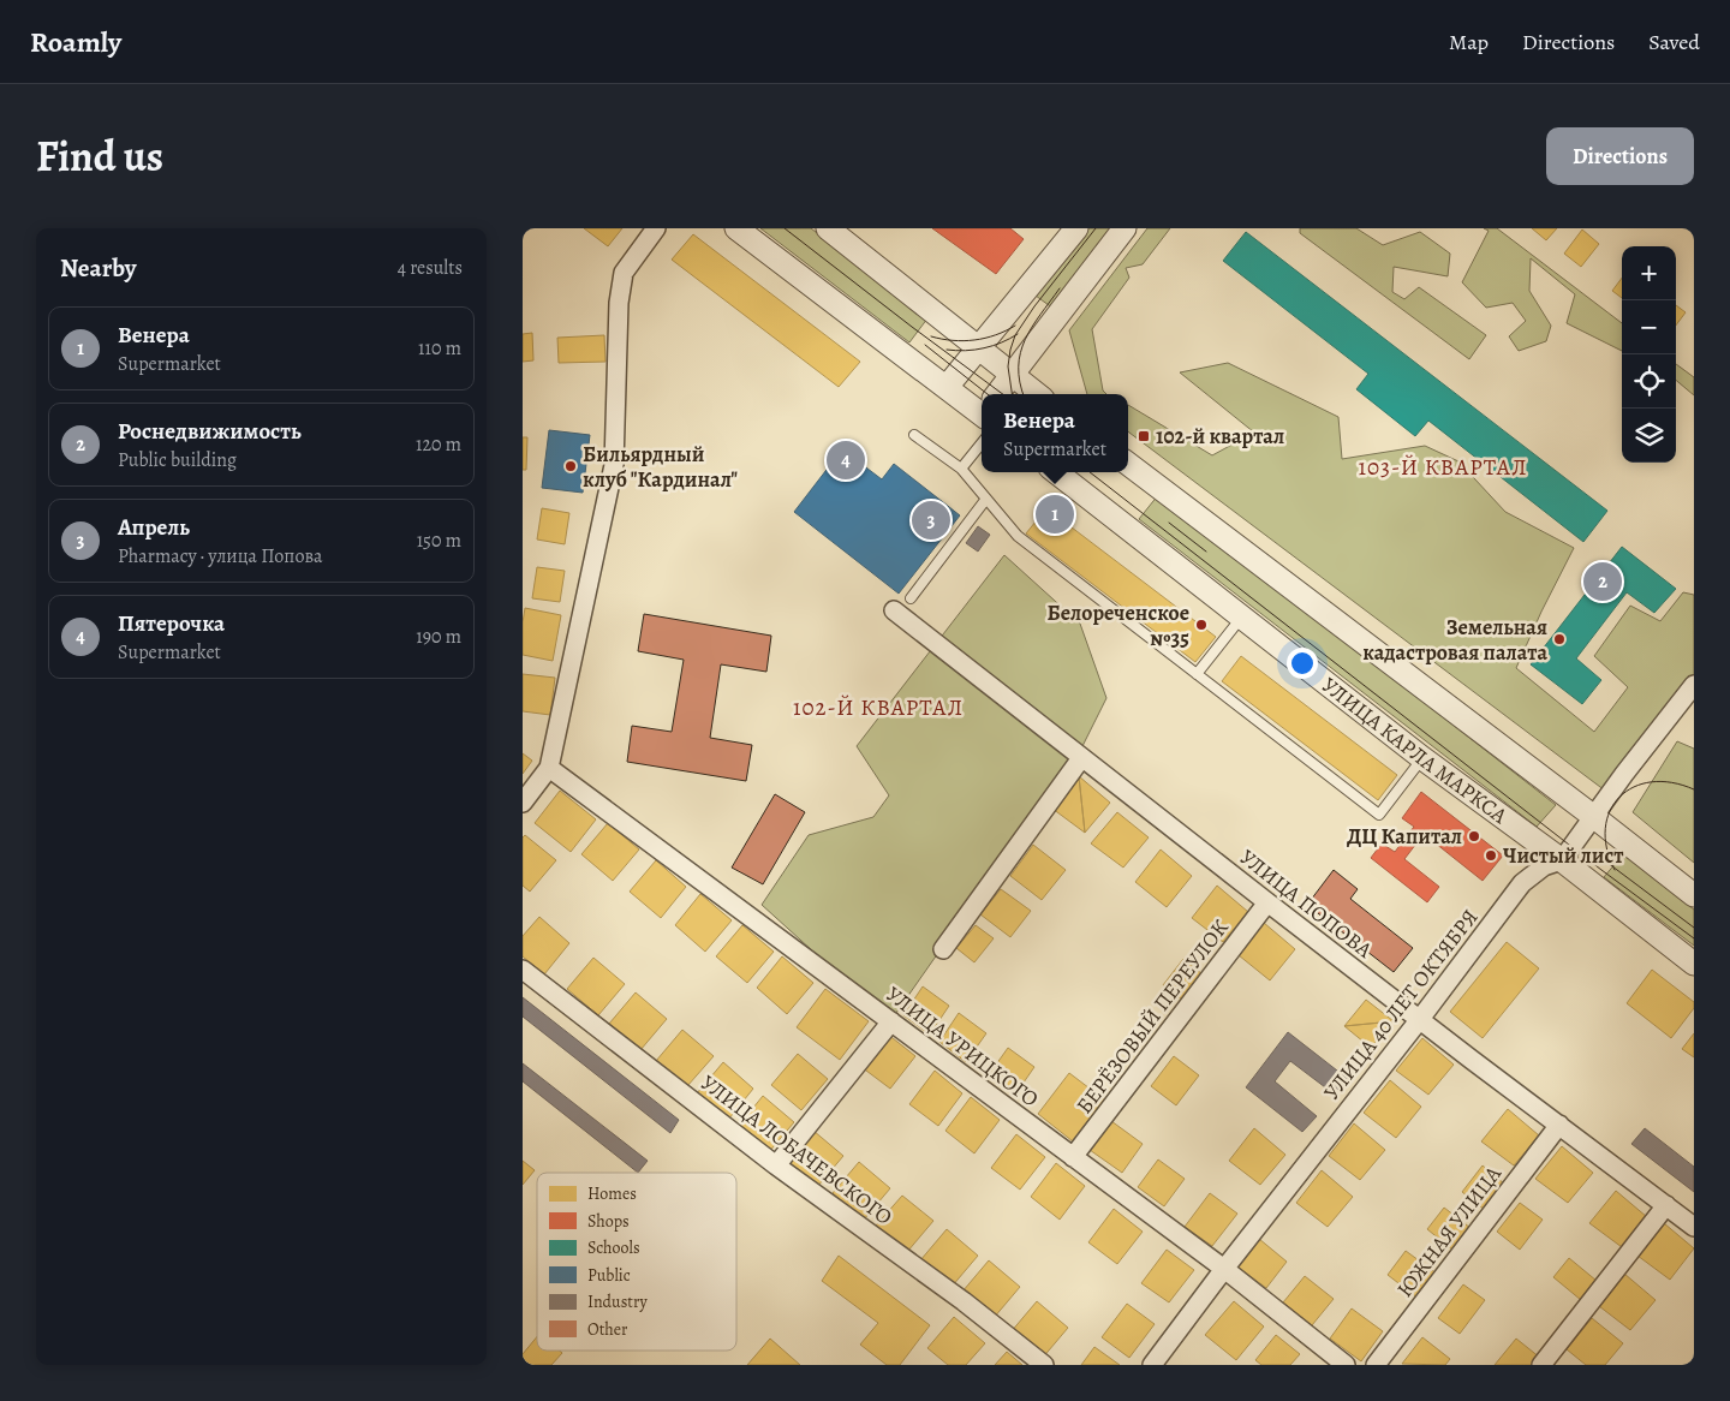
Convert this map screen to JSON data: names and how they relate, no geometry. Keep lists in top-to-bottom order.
{
  "streets": {
    "street": [
      "УЛИЦА КАРЛА МАРКСА",
      "УЛИЦА ПОПОВА",
      "УЛИЦА 40 ЛЕТ ОКТЯБРЯ",
      "БЕРЁЗОВЫЙ ПЕРЕУЛОК",
      "УЛИЦА УРИЦКОГО",
      "УЛИЦА ЛОБАЧЕВСКОГО",
      "ЮЖНАЯ УЛИЦА"
    ]
  },
  "crossings": [
    ["УЛИЦА КАРЛА МАРКСА", "УЛИЦА 40 ЛЕТ ОКТЯБРЯ"],
    ["УЛИЦА ПОПОВА", "УЛИЦА 40 ЛЕТ ОКТЯБРЯ"],
    ["УЛИЦА ПОПОВА", "БЕРЁЗОВЫЙ ПЕРЕУЛОК"],
    ["УЛИЦА ПОПОВА", "ЮЖНАЯ УЛИЦА"],
    ["УЛИЦА 40 ЛЕТ ОКТЯБРЯ", "УЛИЦА УРИЦКОГО"],
    ["БЕРЁЗОВЫЙ ПЕРЕУЛОК", "УЛИЦА УРИЦКОГО"]
  ],
  "districts": ["103-Й КВАРТАЛ", "102-Й КВАРТАЛ"],
  "places": {
    "transit": ["102-й квартал"],
    "other": [
      "Бильярдный клуб \"Кардинал\"",
      "Белореченское №35",
      "Земельная кадастровая палата",
      "ДЦ Капитал",
      "Чистый лист"
    ]
  },
  "legend": [
    "Homes",
    "Shops",
    "Schools",
    "Public",
    "Industry",
    "Other"
  ],
  "page": {
    "header": "Roamly",
    "nav": ["Map", "Directions", "Saved"],
    "title": "Find us",
    "buttons": "Directions",
    "heading": ["Nearby", "4 results"],
    "map_buttons": ["+", "−"],
    "list": [
      {
        "mark": "1",
        "name": "Венера",
        "note": "Supermarket",
        "value": "110 m"
      },
      {
        "mark": "2",
        "name": "Роснедвижимость",
        "note": "Public building",
        "value": "120 m"
      },
      {
        "mark": "3",
        "name": "Апрель",
        "note": "Pharmacy · улица Попова",
        "value": "150 m"
      },
      {
        "mark": "4",
        "name": "Пятерочка",
        "note": "Supermarket",
        "value": "190 m"
      }
    ],
    "popup": ["Венера", "Supermarket"],
    "pins": [
      "4",
      "1",
      "3",
      "2"
    ]
  }
}
